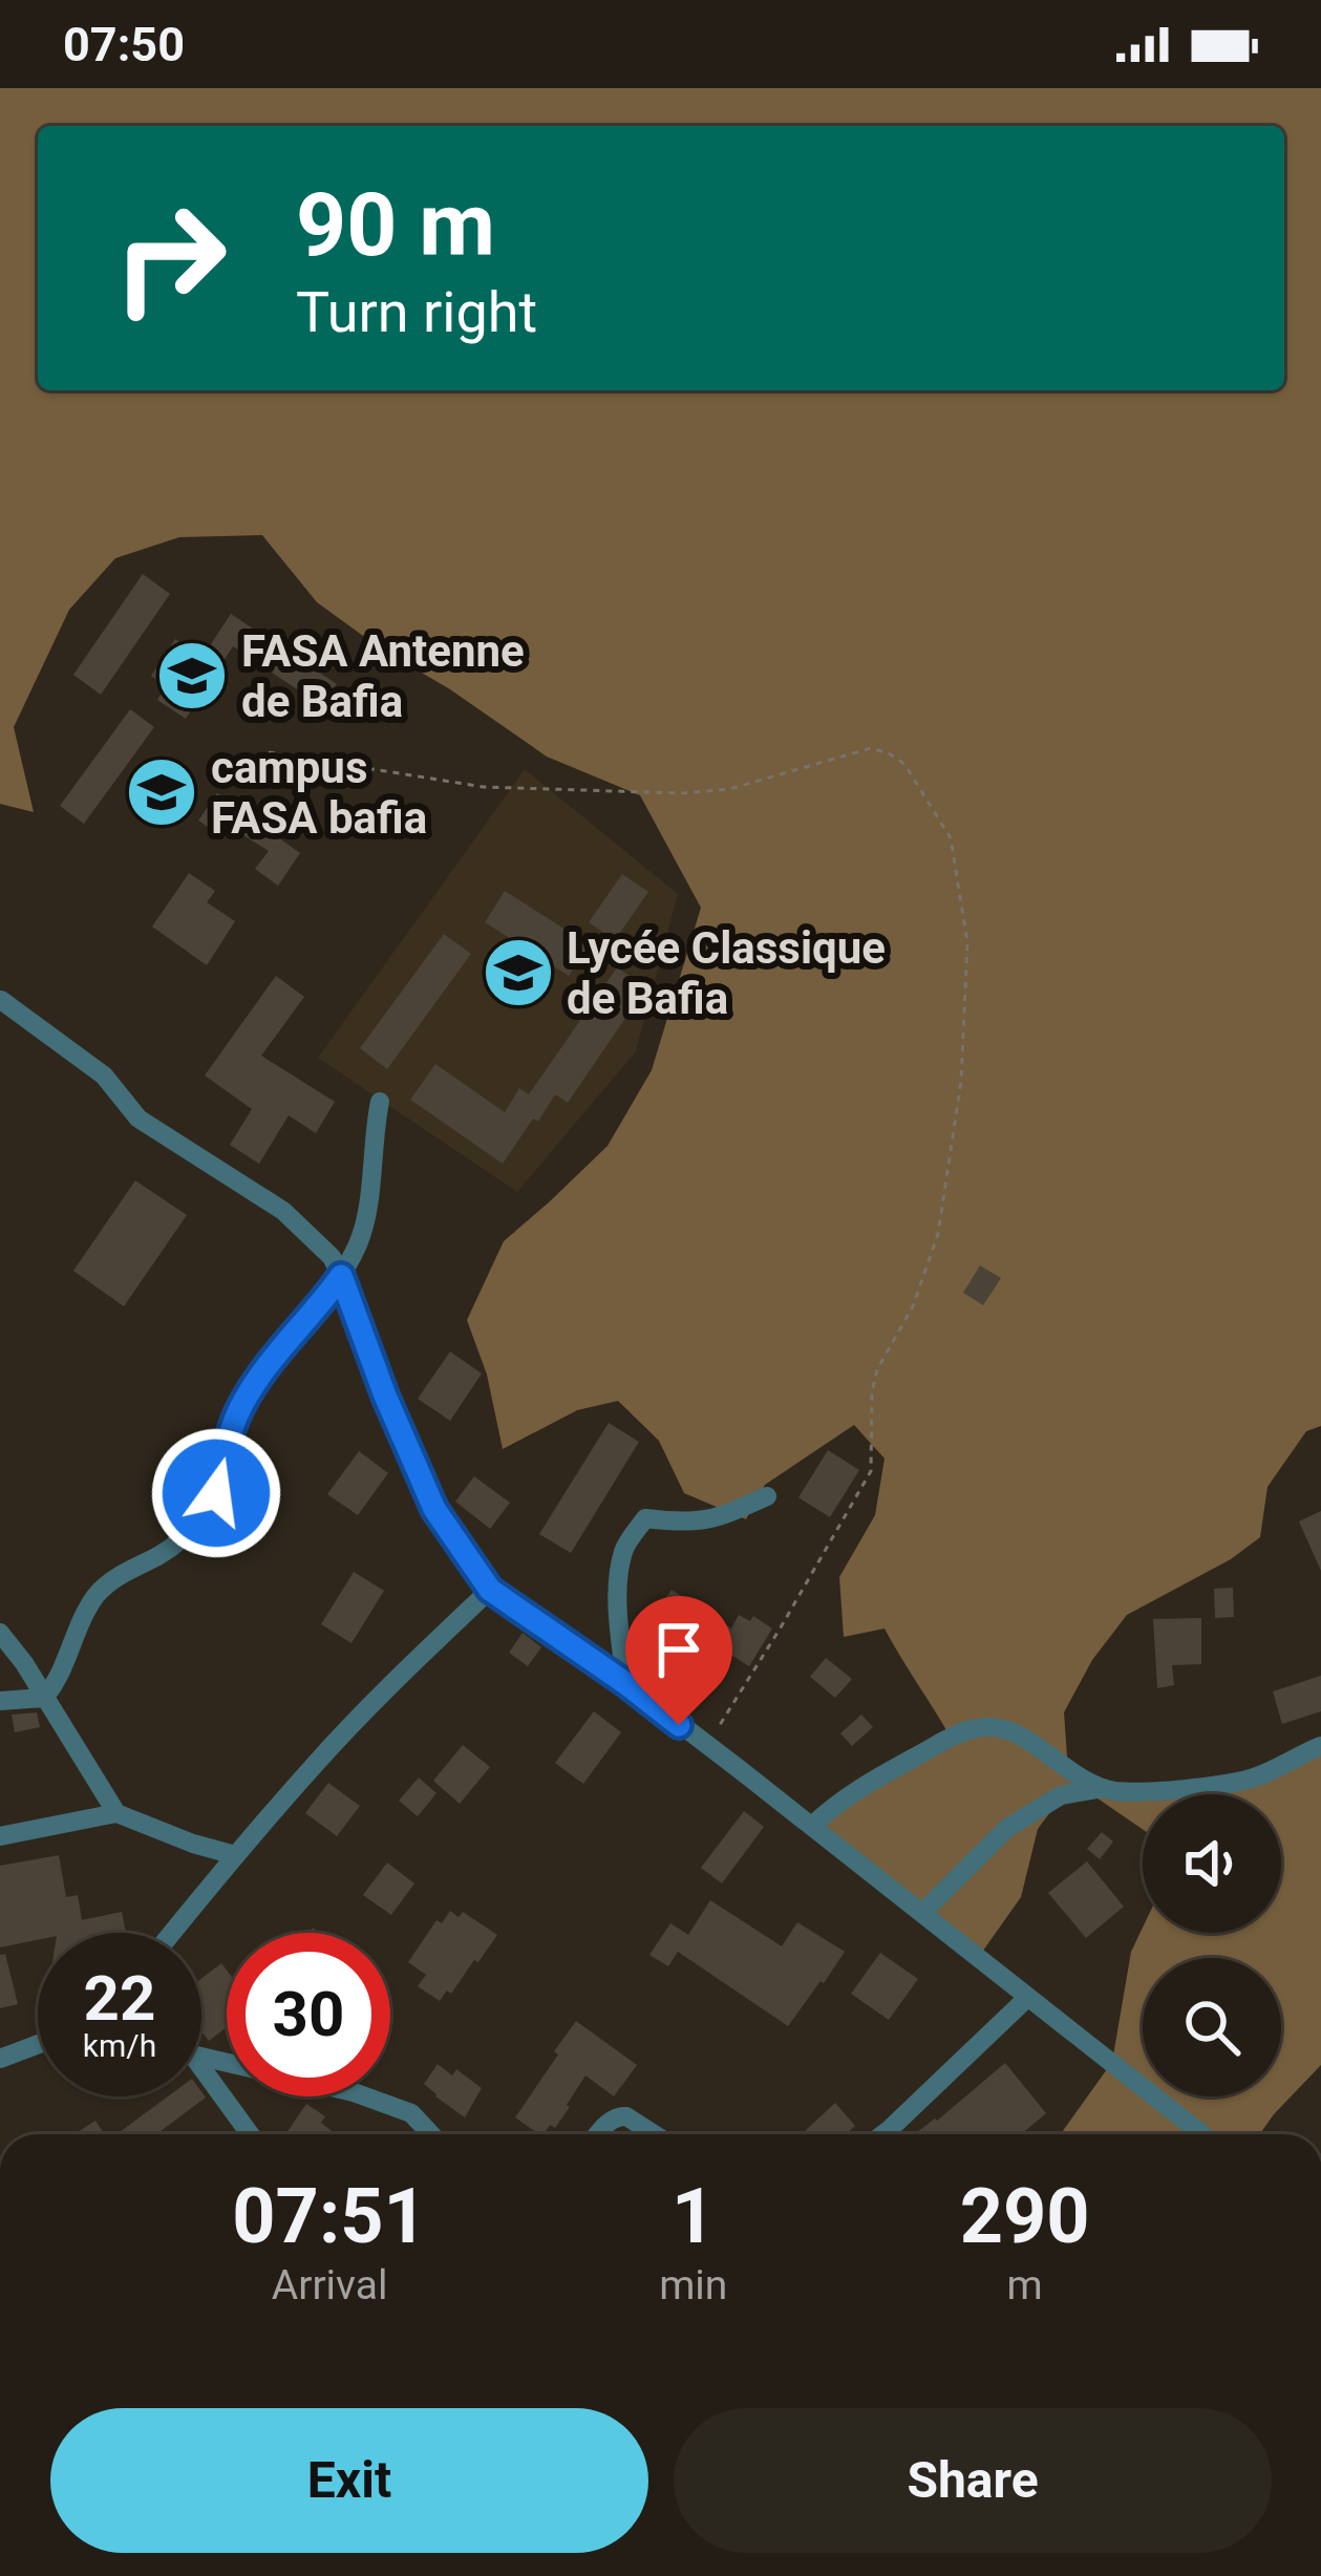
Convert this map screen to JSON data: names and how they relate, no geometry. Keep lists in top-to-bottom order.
{
  "places": {
    "school or university": ["FASA Antenne de Bafia", "campus FASA bafia", "Lycée Classique de Bafia"]
  },
  "page": {
    "status": "07:50",
    "turn": ["90 m", "Turn right"],
    "speed": "22 km/h",
    "limit": "30",
    "eta": [
      "07:51",
      "Arrival",
      "1",
      "min",
      "290",
      "m"
    ],
    "buttons": ["Exit", "Share"]
  }
}
